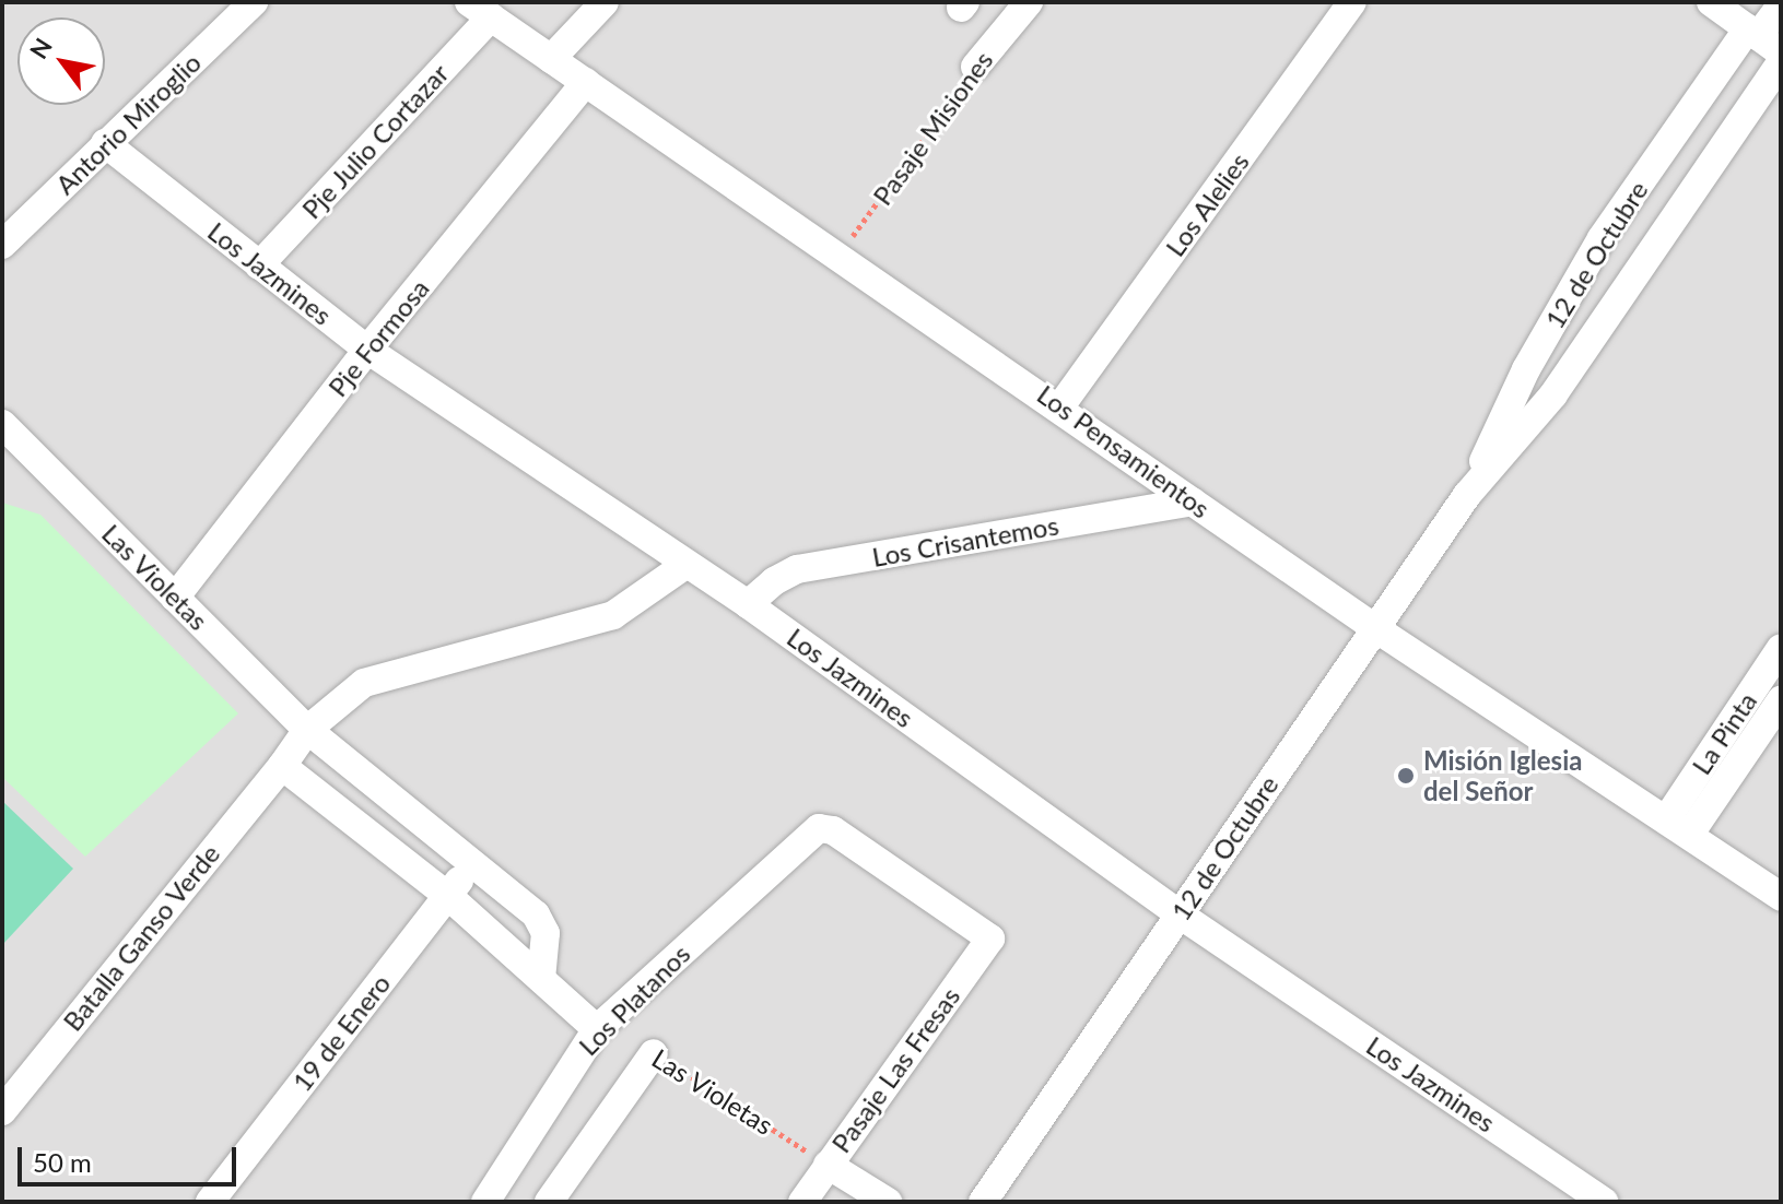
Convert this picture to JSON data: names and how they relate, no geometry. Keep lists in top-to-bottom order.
{
  "streets": {
    "street": [
      "Antorio Miroglio",
      "Pasaje Misiones",
      "Pje Julio Cortazar",
      "Los Alelies",
      "12 de Octubre",
      "Los Jazmines",
      "Pje Formosa",
      "Los Pensamientos",
      "Los Crisantemos",
      "Las Violetas",
      "La Pinta",
      "Batalla Ganso Verde",
      "Los Platanos",
      "19 de Enero",
      "Pasaje Las Fresas"
    ]
  },
  "crossings": [
    ["Antorio Miroglio", "Los Jazmines"],
    ["Pasaje Misiones", "Los Pensamientos"],
    ["Pje Julio Cortazar", "Los Jazmines"],
    ["Pje Julio Cortazar", "Los Pensamientos"],
    ["Los Alelies", "Los Pensamientos"],
    ["12 de Octubre", "Los Jazmines"],
    ["12 de Octubre", "Los Pensamientos"],
    ["Los Jazmines", "Pje Formosa"],
    ["Los Jazmines", "Los Crisantemos"],
    ["Pje Formosa", "Los Pensamientos"],
    ["Pje Formosa", "Las Violetas"],
    ["Los Pensamientos", "Los Crisantemos"],
    ["Los Pensamientos", "La Pinta"],
    ["Las Violetas", "Los Platanos"],
    ["Las Violetas", "19 de Enero"],
    ["Las Violetas", "Pasaje Las Fresas"],
    ["Los Platanos", "Pasaje Las Fresas"]
  ],
  "places": ["Misión Iglesia del Señor"],
  "scale_bar": "50 m",
  "north": "top left"
}
